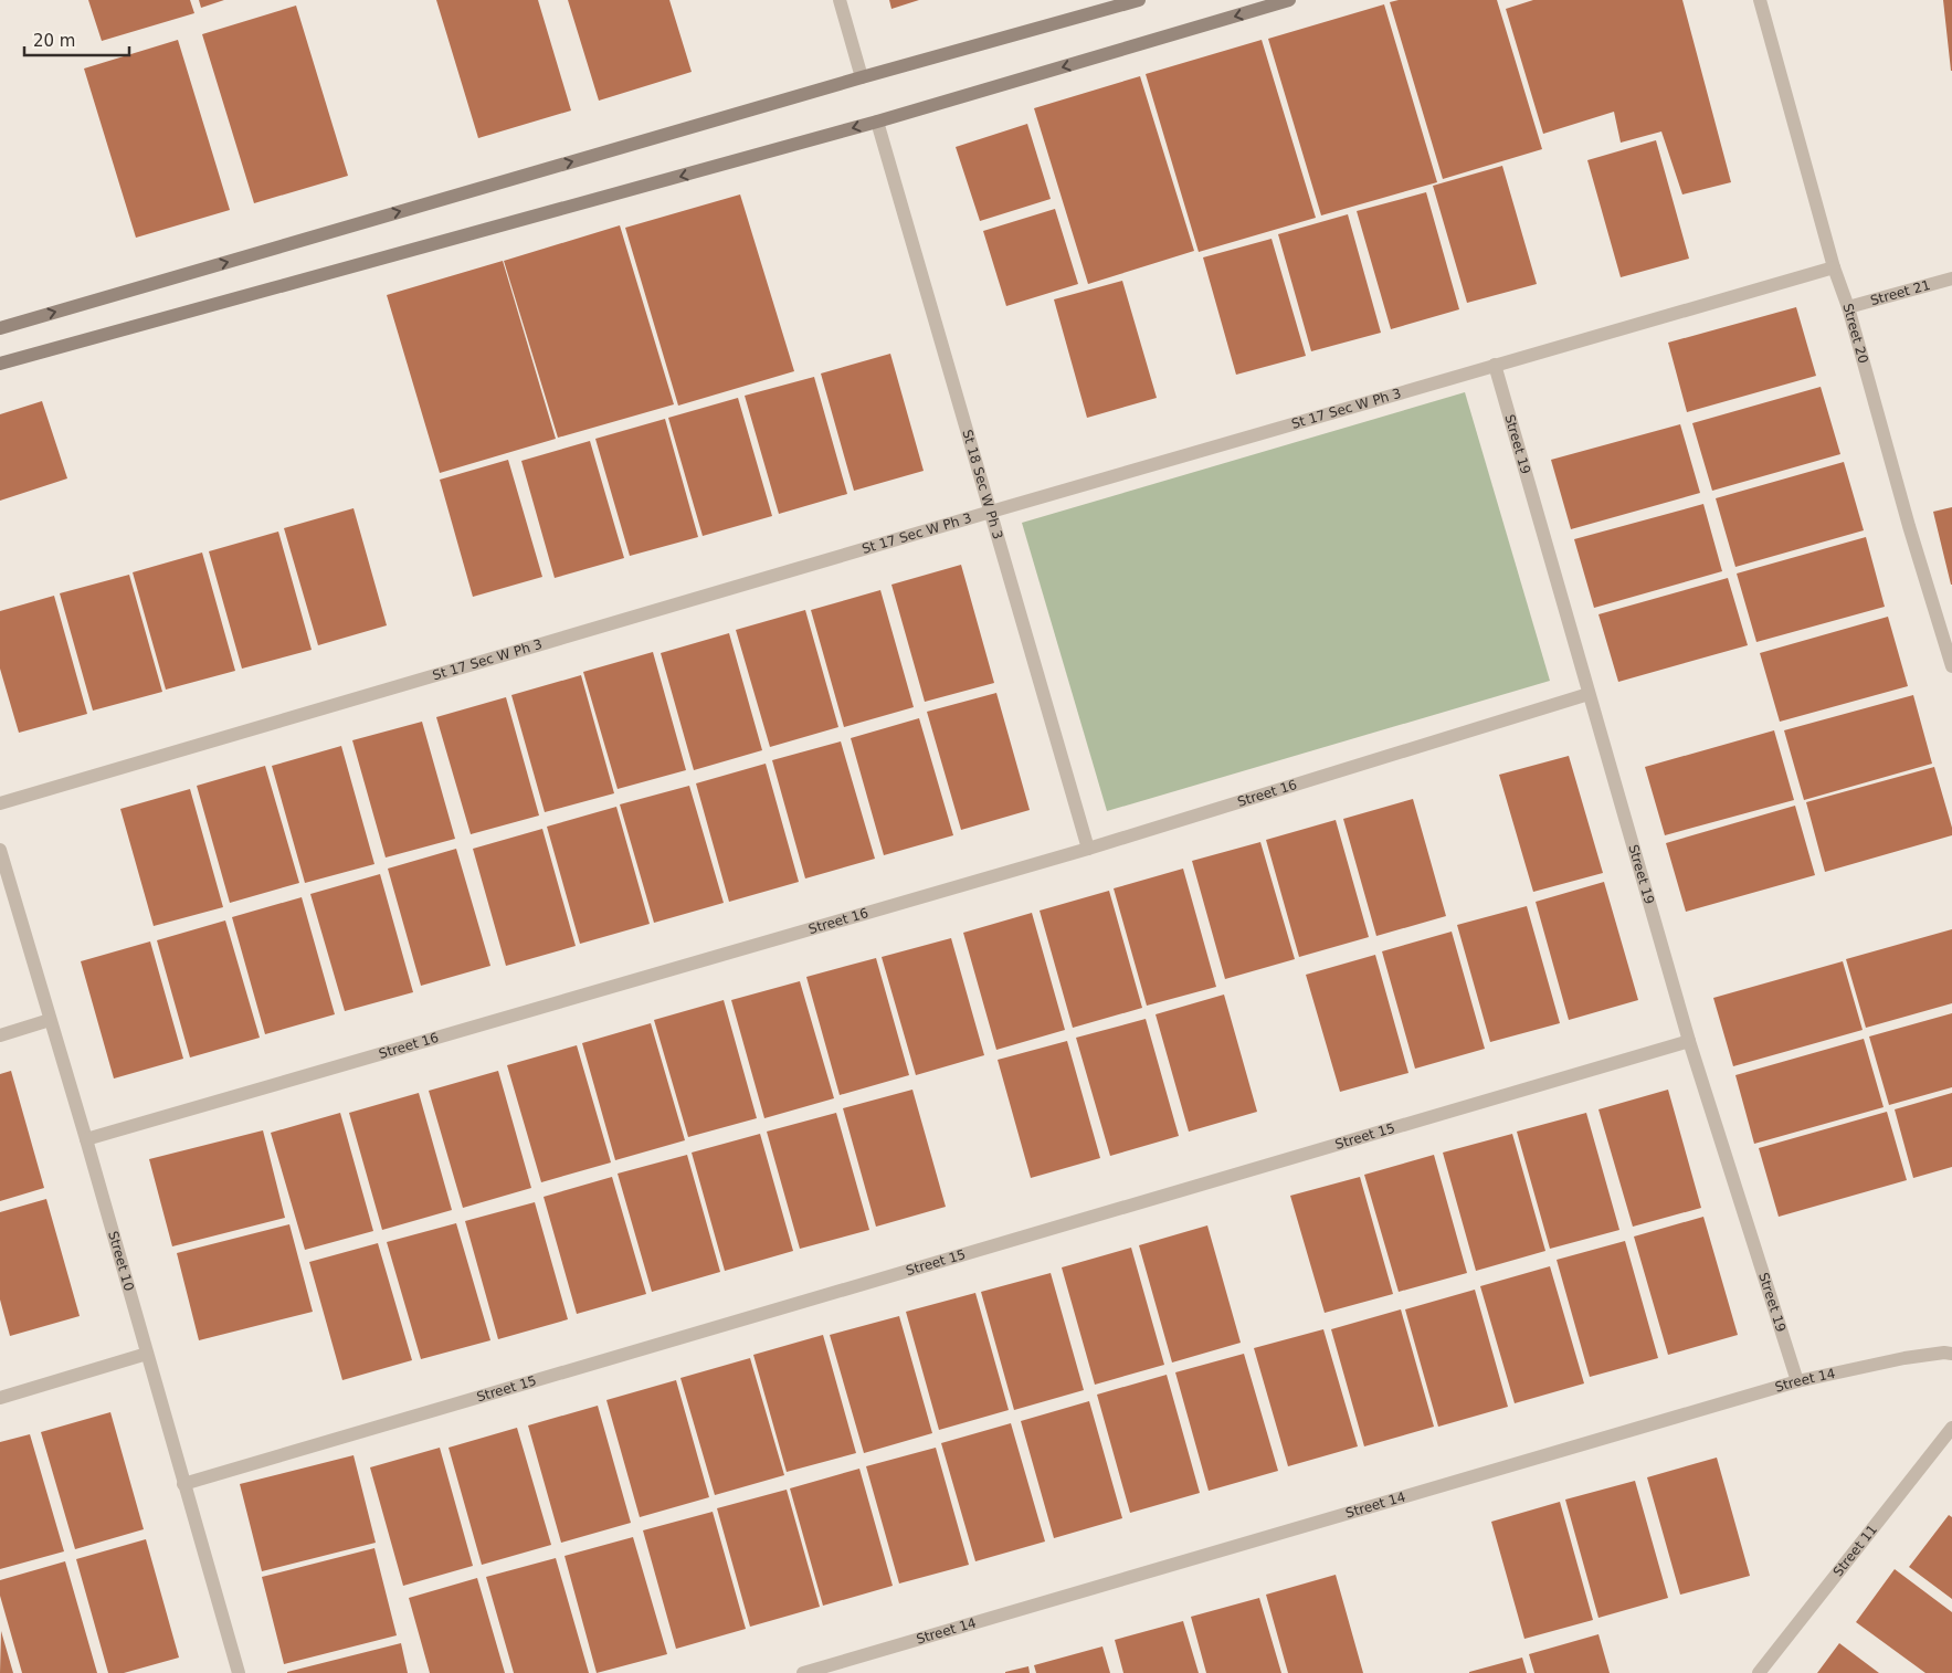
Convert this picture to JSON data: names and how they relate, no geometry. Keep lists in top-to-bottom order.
{
  "streets": {
    "street": [
      "Street 21",
      "Street 20",
      "St 17 Sec W Ph 3",
      "Street 19",
      "St 18 Sec W Ph 3",
      "Street 16",
      "Street 15",
      "Street 10",
      "Street 14",
      "Street 11"
    ]
  },
  "crossings": [
    ["Street 21", "Street 20"],
    ["Street 20", "St 17 Sec W Ph 3"],
    ["St 17 Sec W Ph 3", "Street 19"],
    ["St 17 Sec W Ph 3", "St 18 Sec W Ph 3"],
    ["Street 19", "Street 16"],
    ["Street 19", "Street 15"],
    ["Street 19", "Street 14"],
    ["St 18 Sec W Ph 3", "Street 16"],
    ["Street 16", "Street 10"],
    ["Street 15", "Street 10"]
  ],
  "scale_bar": "20 m"
}
